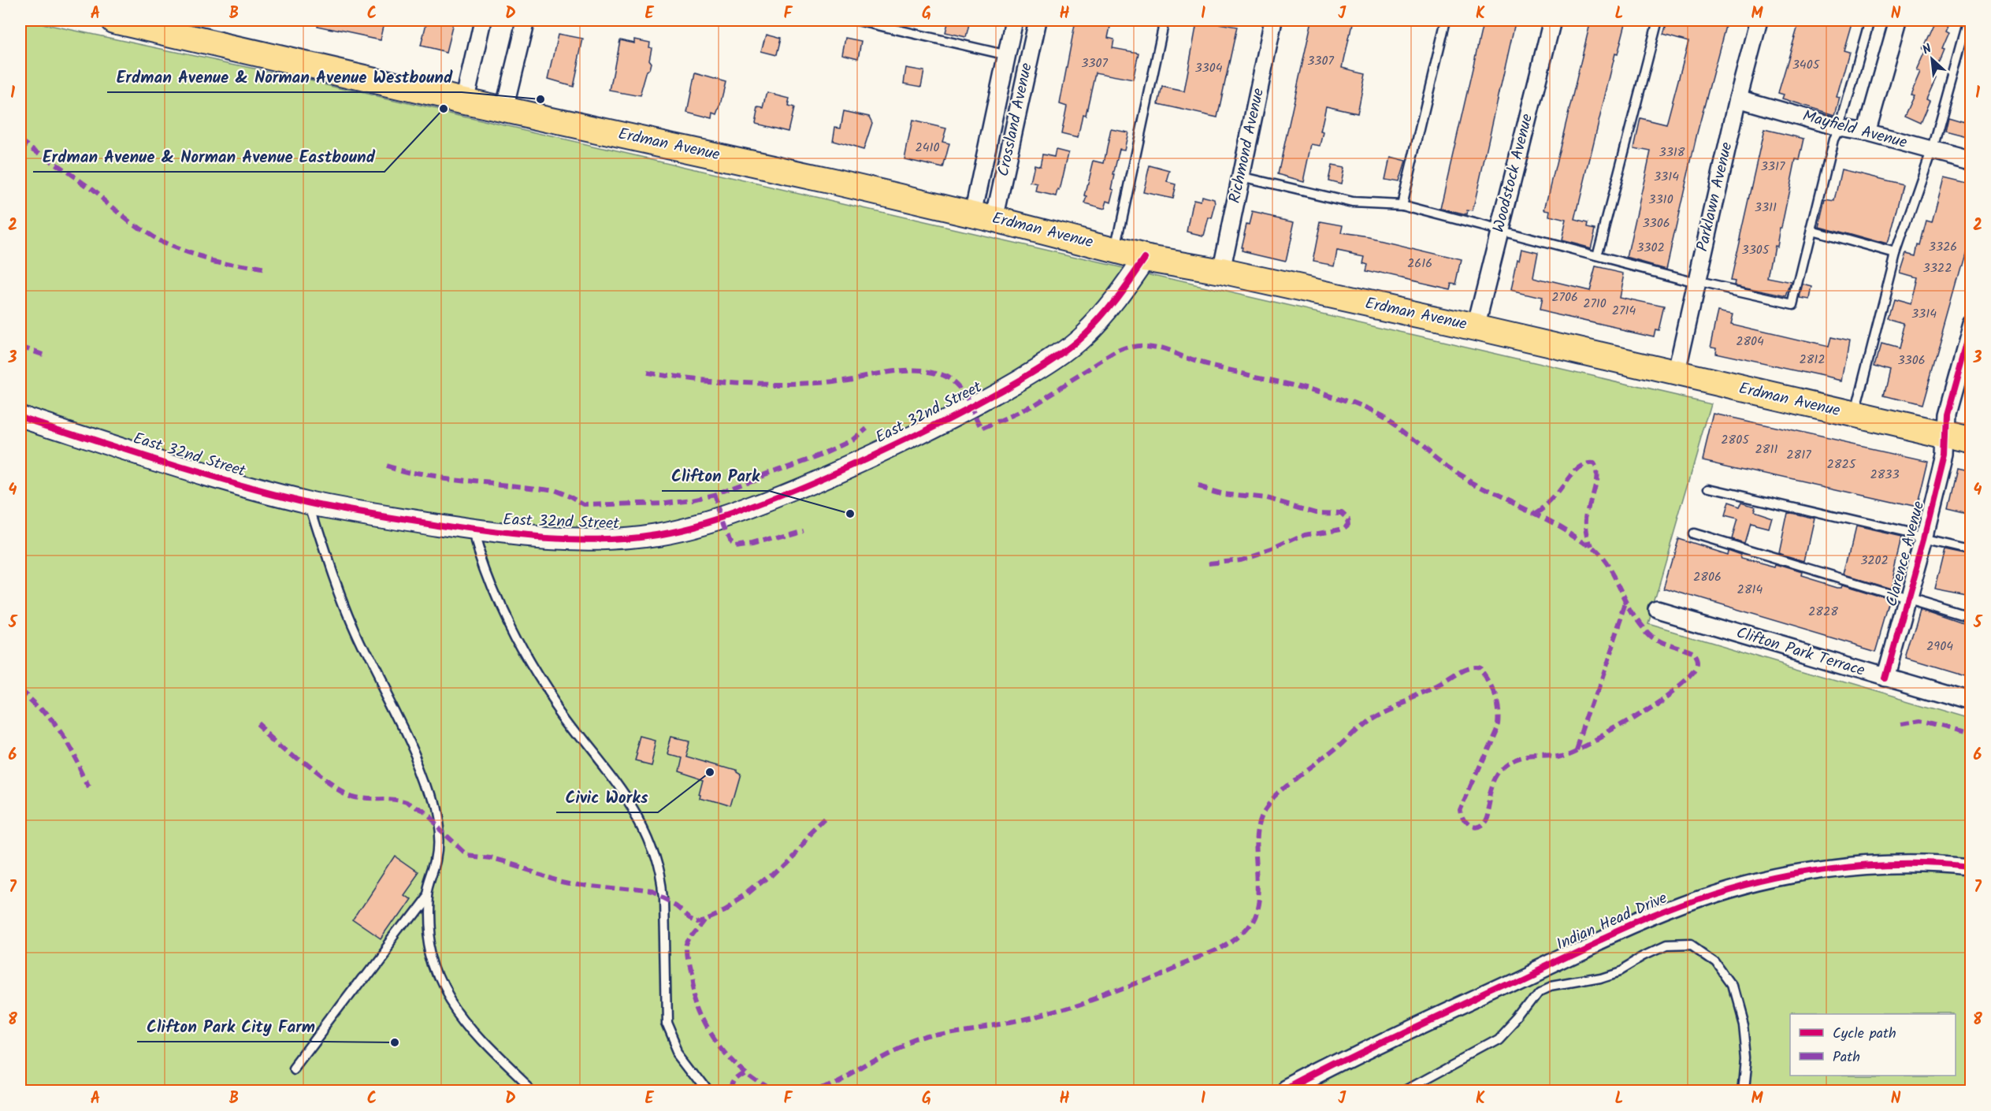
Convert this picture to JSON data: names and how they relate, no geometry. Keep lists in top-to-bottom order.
{
  "streets": {
    "main road": ["Erdman Avenue"],
    "street": [
      "Crossland Avenue",
      "Mayfield Avenue",
      "Richmond Avenue",
      "Woodstock Avenue",
      "Parklawn Avenue",
      "East 32nd Street",
      "Clarence Avenue",
      "Clifton Park Terrace",
      "Indian Head Drive"
    ]
  },
  "crossings": [
    ["Crossland Avenue", "Erdman Avenue"],
    ["Mayfield Avenue", "Parklawn Avenue"],
    ["Erdman Avenue", "Richmond Avenue"],
    ["Erdman Avenue", "Woodstock Avenue"],
    ["Erdman Avenue", "Parklawn Avenue"],
    ["Erdman Avenue", "East 32nd Street"],
    ["Erdman Avenue", "Clarence Avenue"],
    ["Clarence Avenue", "Clifton Park Terrace"]
  ],
  "places": [
    "Erdman Avenue & Norman Avenue Westbound",
    "Erdman Avenue & Norman Avenue Eastbound",
    "Clifton Park",
    "Civic Works",
    "Clifton Park City Farm"
  ],
  "house_numbers": [
    "3307",
    "3307",
    "3405",
    "3304",
    "2410",
    "3318",
    "3317",
    "3314",
    "3310",
    "3311",
    "3306",
    "3326",
    "3302",
    "3305",
    "2616",
    "3322",
    "2706",
    "2710",
    "2714",
    "3314",
    "2804",
    "2812",
    "3306",
    "2805",
    "2811",
    "2817",
    "2825",
    "2833",
    "3202",
    "2806",
    "2814",
    "2828",
    "2904"
  ],
  "legend": ["Cycle path", "Path"],
  "north": "top left",
  "grid": {
    "columns": [
      "A",
      "B",
      "C",
      "D",
      "E",
      "F",
      "G",
      "H",
      "I",
      "J",
      "K",
      "L",
      "M",
      "N"
    ],
    "rows": [
      "1",
      "2",
      "3",
      "4",
      "5",
      "6",
      "7",
      "8"
    ]
  }
}
